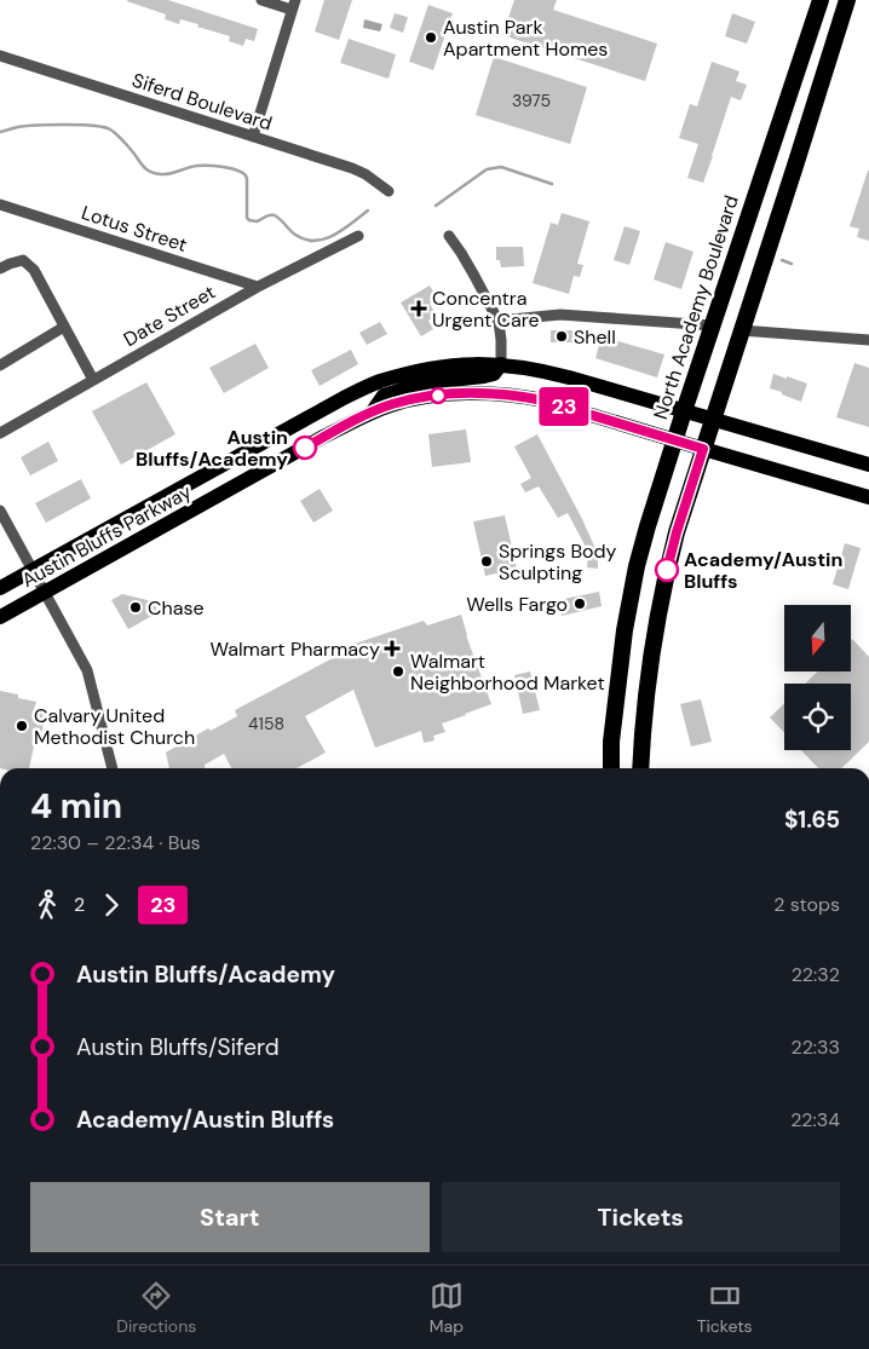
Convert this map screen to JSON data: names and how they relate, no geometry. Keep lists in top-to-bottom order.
{
  "streets": {
    "highway": ["North Academy Boulevard"],
    "main road": ["Austin Bluffs Parkway"],
    "street": ["Siferd Boulevard", "Lotus Street", "Date Street"]
  },
  "crossings": [
    ["Lotus Street", "Date Street"],
    ["North Academy Boulevard", "Austin Bluffs Parkway"]
  ],
  "places": {
    "other": [
      "Austin Park Apartment Homes",
      "Shell",
      "Austin Bluffs/Academy",
      "Springs Body Sculpting",
      "Academy/Austin Bluffs",
      "Wells Fargo",
      "Chase",
      "Walmart Neighborhood Market",
      "Calvary United Methodist Church"
    ],
    "health": ["Concentra Urgent Care", "Walmart Pharmacy"]
  },
  "lines": ["bus line 23"],
  "house_numbers": ["3975", "4158"],
  "north": "bottom",
  "page": {
    "on_map": "23",
    "heading": ["4 min", "22:30 – 22:34 · Bus", "$1.65"],
    "legs": ["2", "23", "2 stops"],
    "list": [
      {
        "name": "Austin Bluffs/Academy",
        "value": "22:32"
      },
      {
        "name": "Austin Bluffs/Siferd",
        "value": "22:33"
      },
      {
        "name": "Academy/Austin Bluffs",
        "value": "22:34"
      }
    ],
    "buttons": ["Start", "Tickets"],
    "tabs": ["Directions", "Map", "Tickets"]
  }
}
